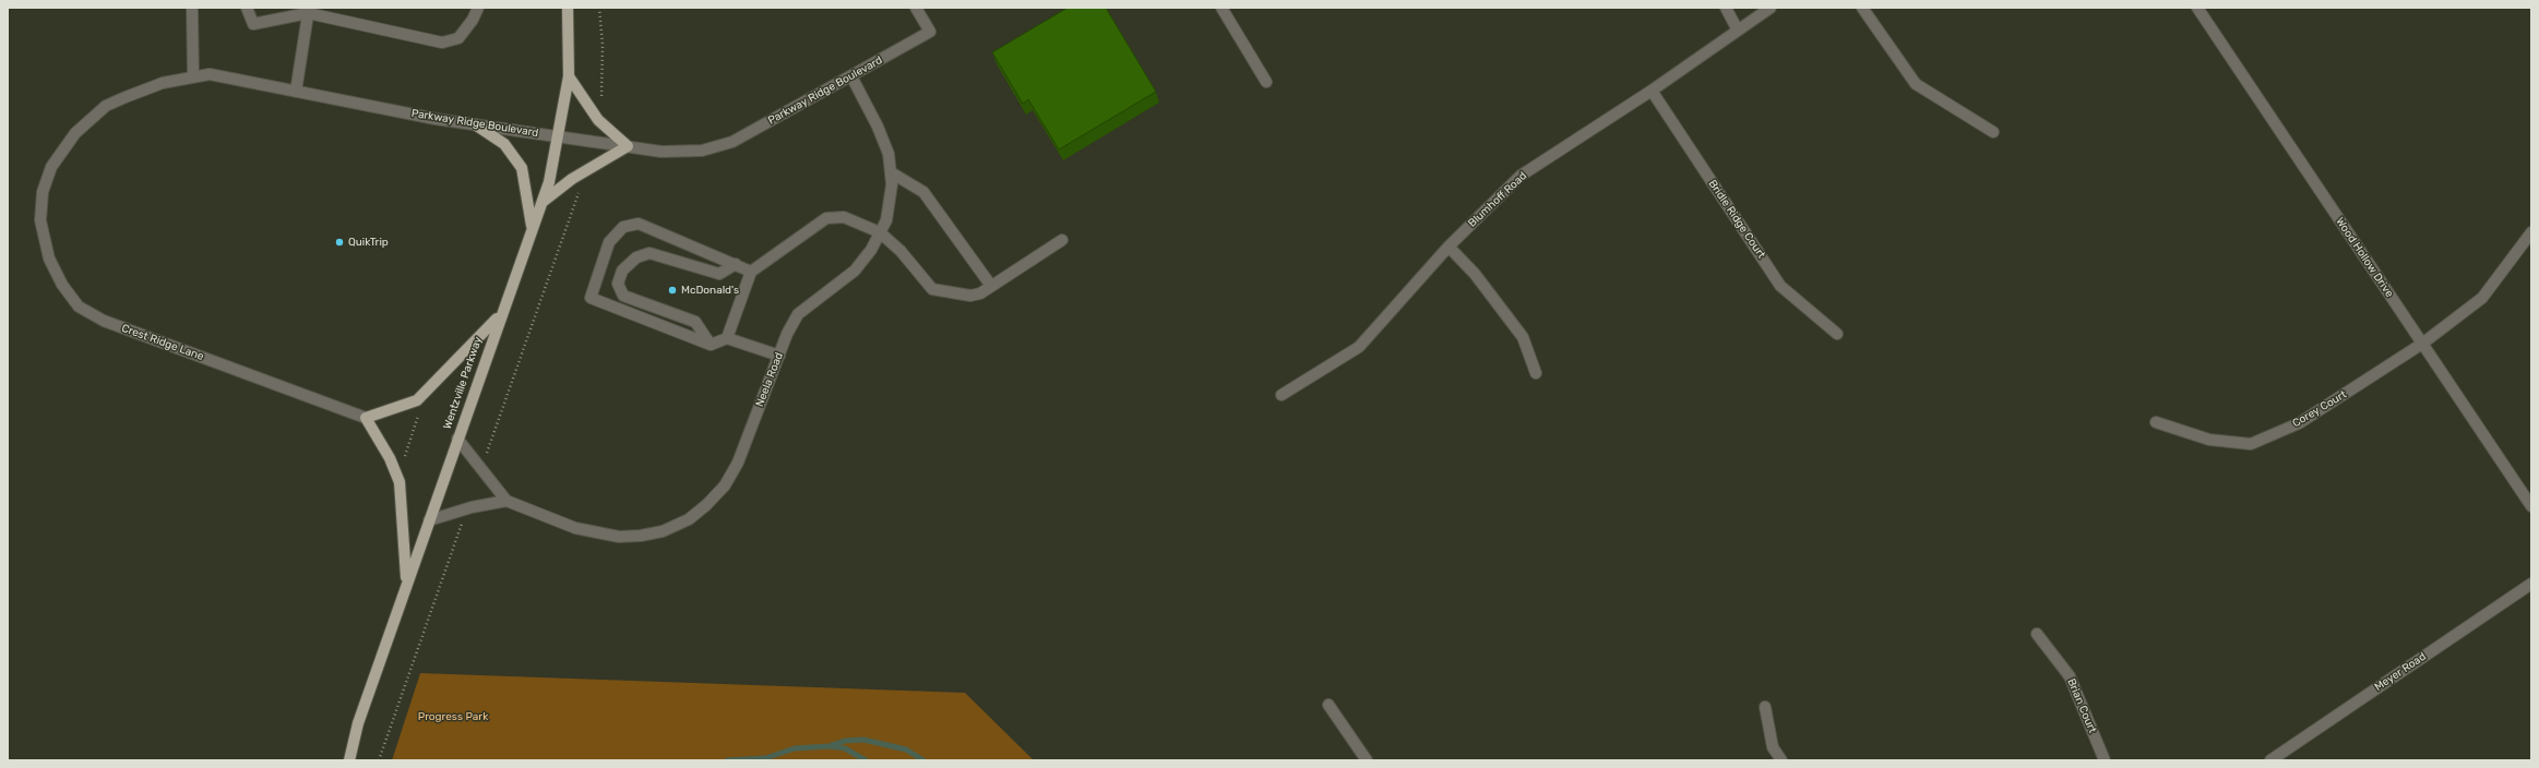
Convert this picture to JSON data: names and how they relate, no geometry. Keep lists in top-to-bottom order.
{
  "streets": {
    "main road": ["Wentzville Parkway"],
    "street": [
      "Parkway Ridge Boulevard",
      "Blumhoff Road",
      "Bridle Ridge Court",
      "Wood Hollow Drive",
      "Crest Ridge Lane",
      "Neela Road",
      "Corey Court",
      "Meyer Road",
      "Brian Court"
    ]
  },
  "crossings": [
    ["Parkway Ridge Boulevard", "Crest Ridge Lane"],
    ["Parkway Ridge Boulevard", "Neela Road"],
    ["Parkway Ridge Boulevard", "Wentzville Parkway"],
    ["Blumhoff Road", "Bridle Ridge Court"],
    ["Wood Hollow Drive", "Corey Court"],
    ["Neela Road", "Wentzville Parkway"]
  ],
  "parks": ["Progress Park"],
  "places": ["QuikTrip", "McDonald's"]
}
